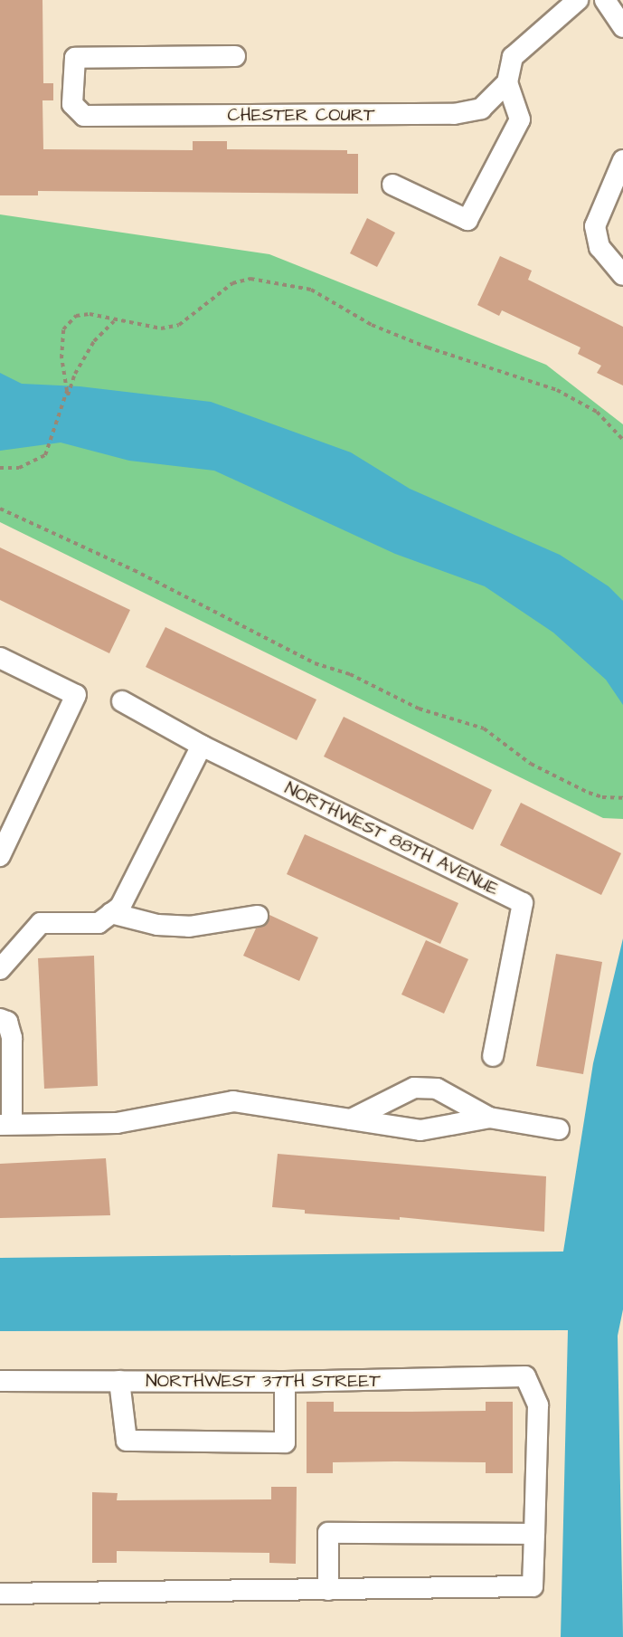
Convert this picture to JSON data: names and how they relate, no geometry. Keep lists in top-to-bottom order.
{
  "streets": {
    "street": ["CHESTER COURT", "NORTHWEST 88TH AVENUE", "NORTHWEST 37TH STREET"]
  }
}
